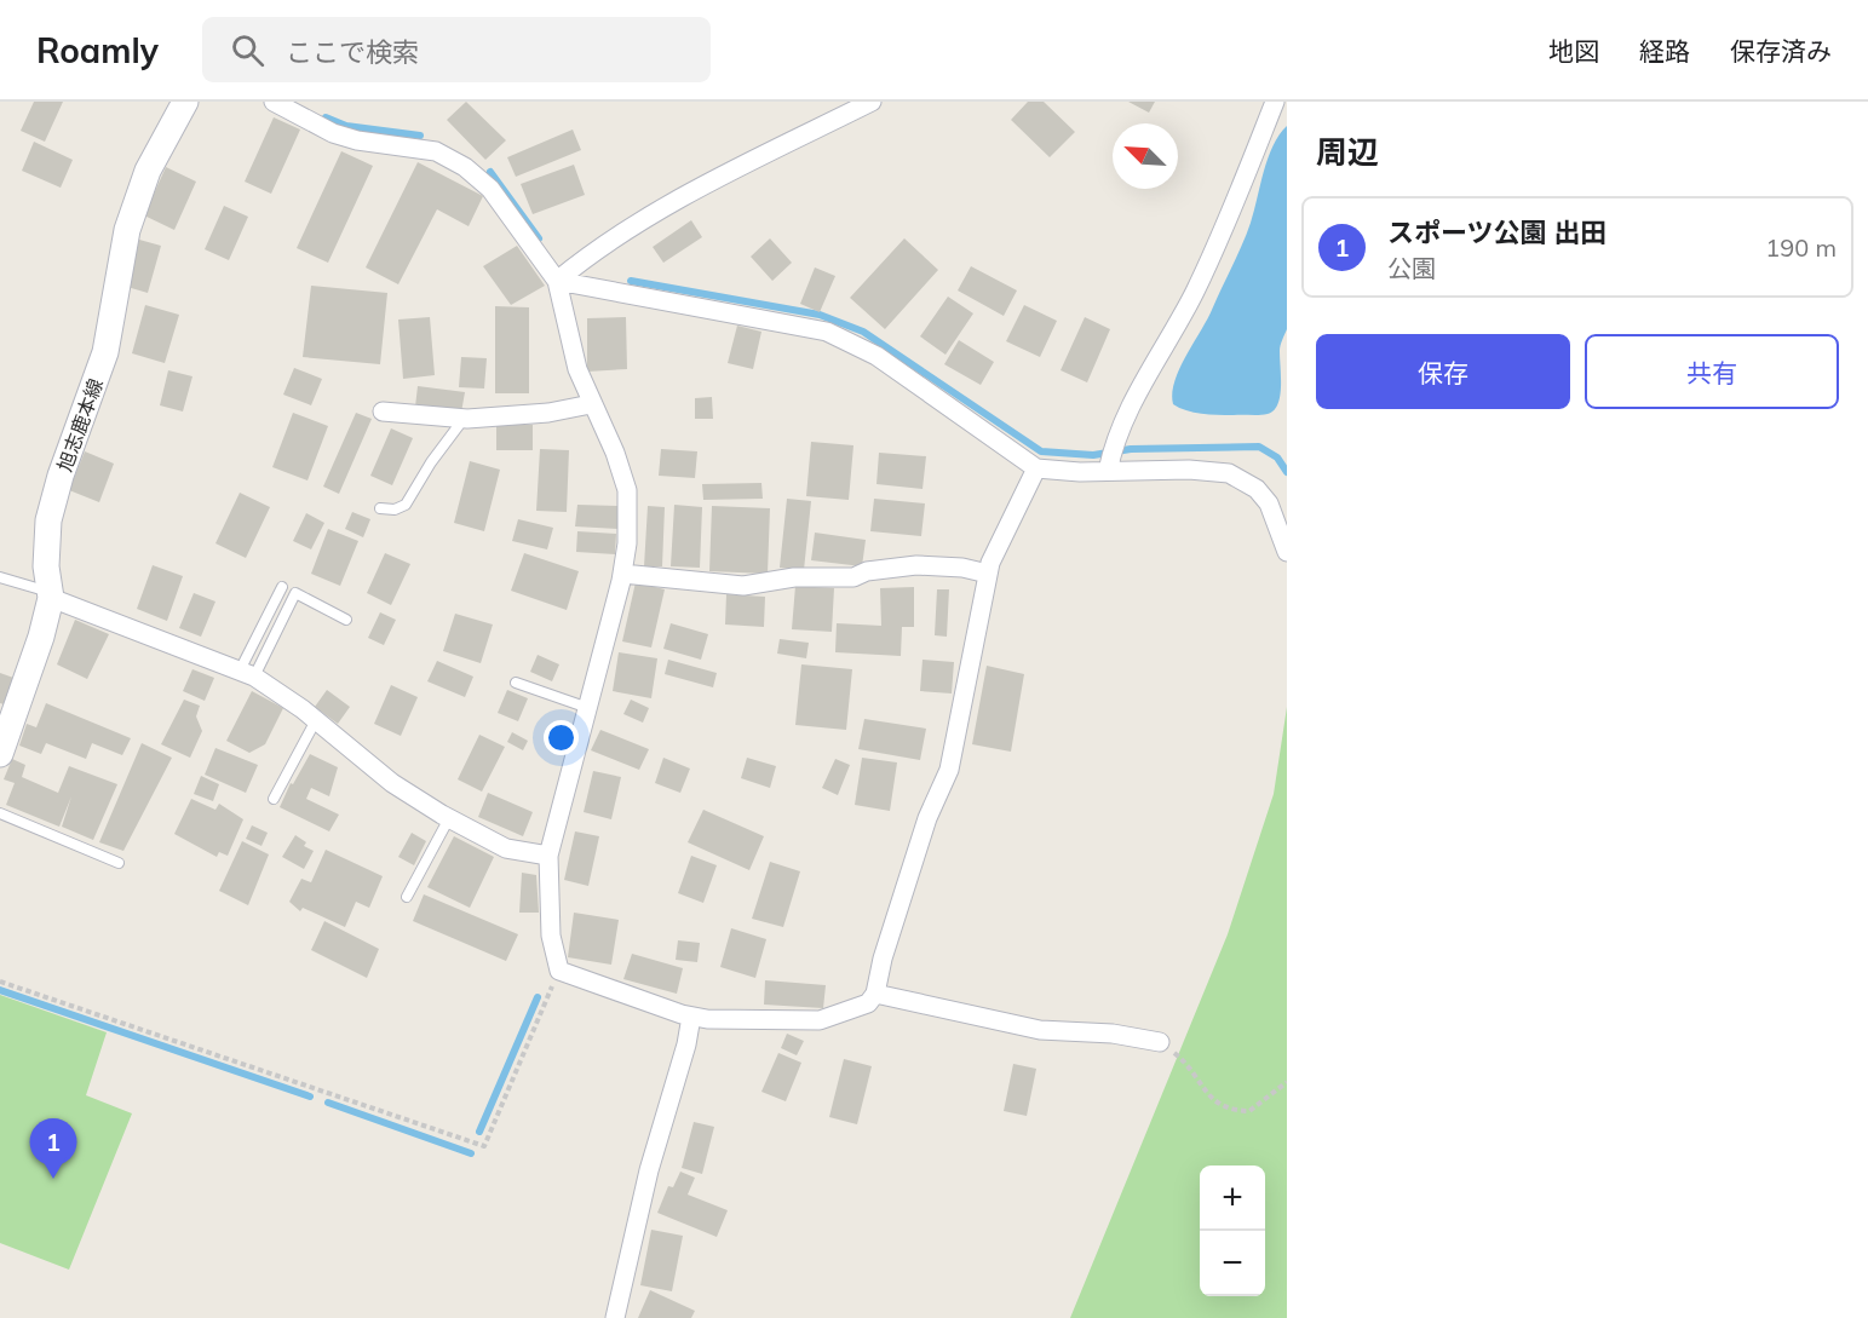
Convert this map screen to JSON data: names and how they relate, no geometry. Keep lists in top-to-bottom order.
{
  "streets": {
    "main road": ["旭志鹿本線"]
  },
  "north": "top left",
  "page": {
    "header": "Roamly",
    "search": "ここで検索",
    "nav": ["地図", "経路", "保存済み"],
    "heading": "周辺",
    "list": [
      {
        "mark": "1",
        "name": "スポーツ公園 出田",
        "note": "公園",
        "value": "190 m"
      }
    ],
    "buttons": ["保存", "共有"],
    "pins": "1",
    "map_buttons": ["+", "−"]
  }
}
